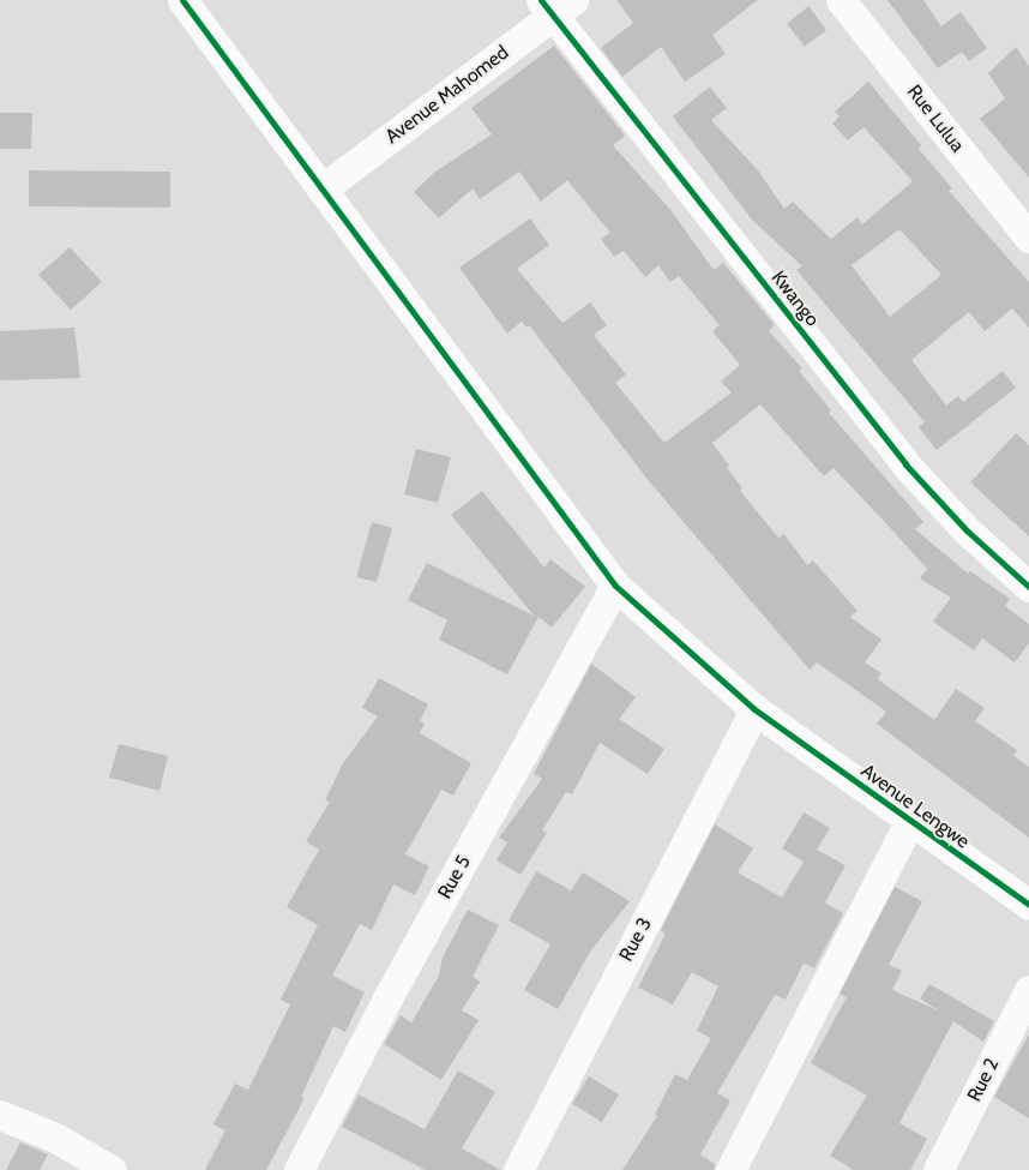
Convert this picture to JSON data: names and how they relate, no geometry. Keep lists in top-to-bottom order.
{
  "streets": {
    "street": [
      "Avenue Mahomed",
      "Rue Lulua",
      "Kwango",
      "Avenue Lengwe",
      "Rue 5",
      "Rue 3",
      "Rue 2"
    ]
  },
  "crossings": [
    ["Avenue Mahomed", "Kwango"],
    ["Avenue Mahomed", "Avenue Lengwe"],
    ["Avenue Lengwe", "Rue 5"],
    ["Avenue Lengwe", "Rue 3"]
  ]
}
